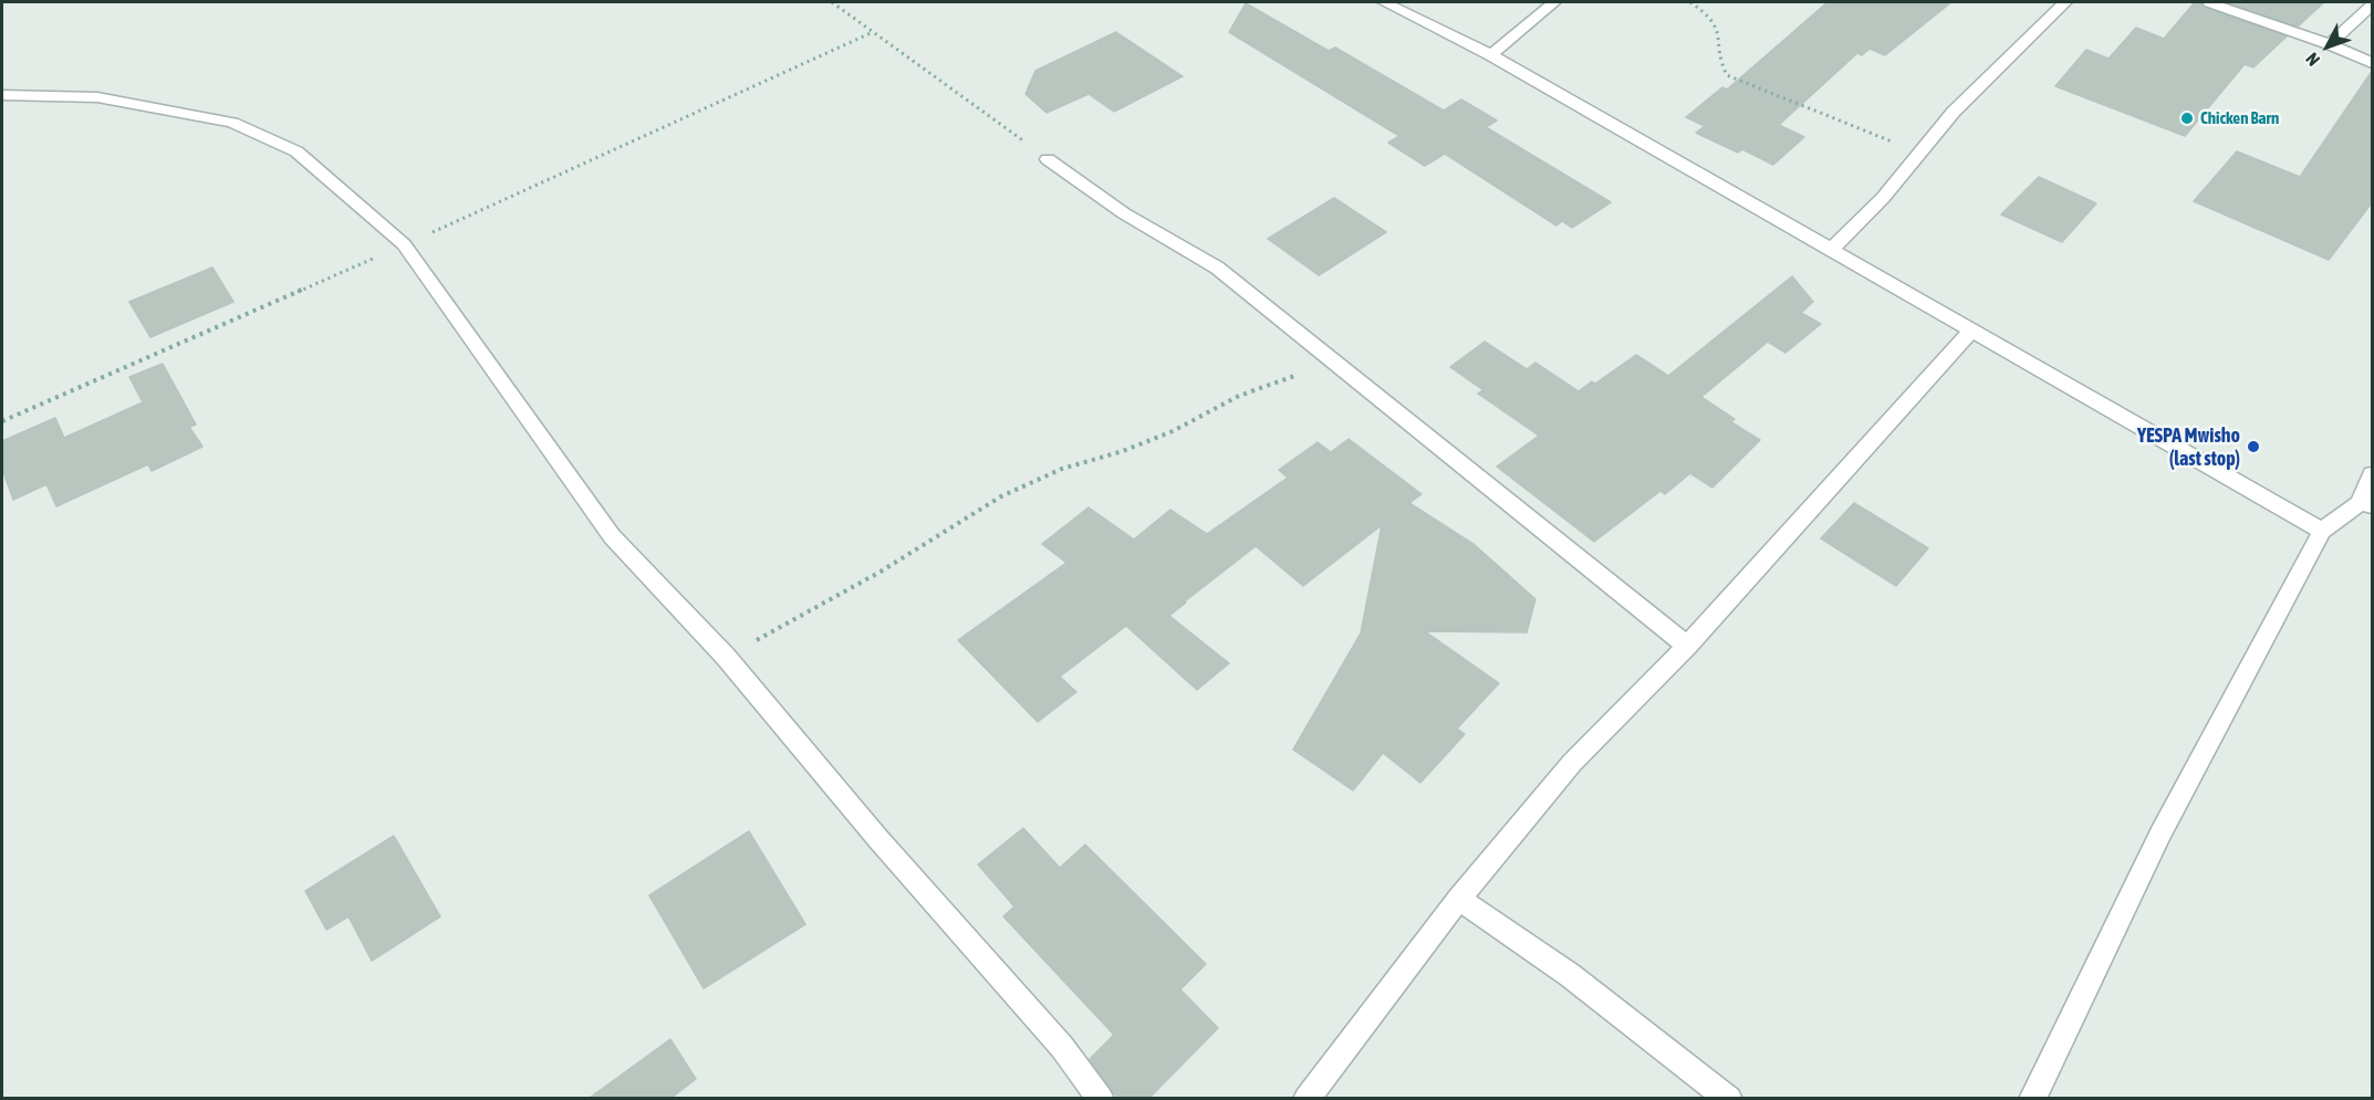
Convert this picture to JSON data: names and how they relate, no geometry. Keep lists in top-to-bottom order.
{
  "places": ["Chicken Barn", "YESPA Mwisho (last stop)"],
  "north": "bottom left"
}
